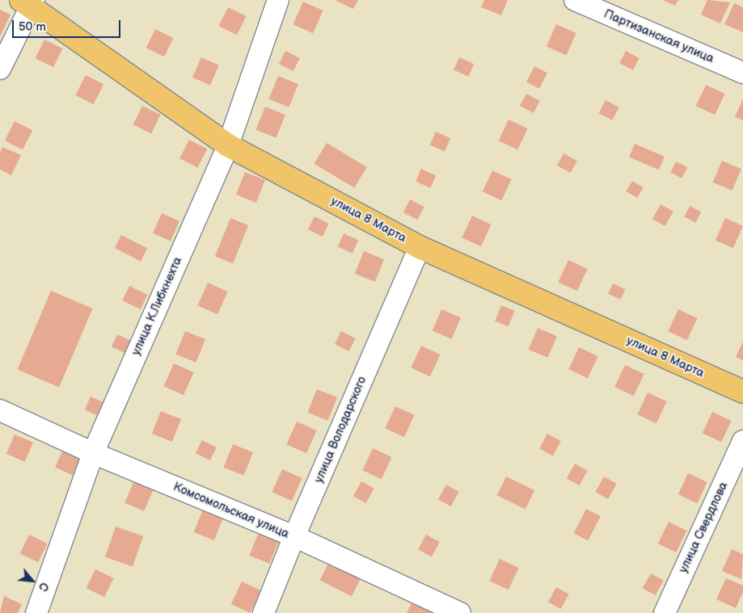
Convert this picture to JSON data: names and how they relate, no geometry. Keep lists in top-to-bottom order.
{
  "streets": {
    "main road": ["улица 8 Марта"],
    "street": [
      "Партизанская улица",
      "улица К.Либкнехта",
      "улица Володарского",
      "Комсомольская улица",
      "улица Свердлова"
    ]
  },
  "crossings": [
    ["улица 8 Марта", "улица К.Либкнехта"],
    ["улица 8 Марта", "улица Володарского"],
    ["улица К.Либкнехта", "Комсомольская улица"],
    ["улица Володарского", "Комсомольская улица"]
  ],
  "scale_bar": "50 m",
  "north": "bottom right"
}
